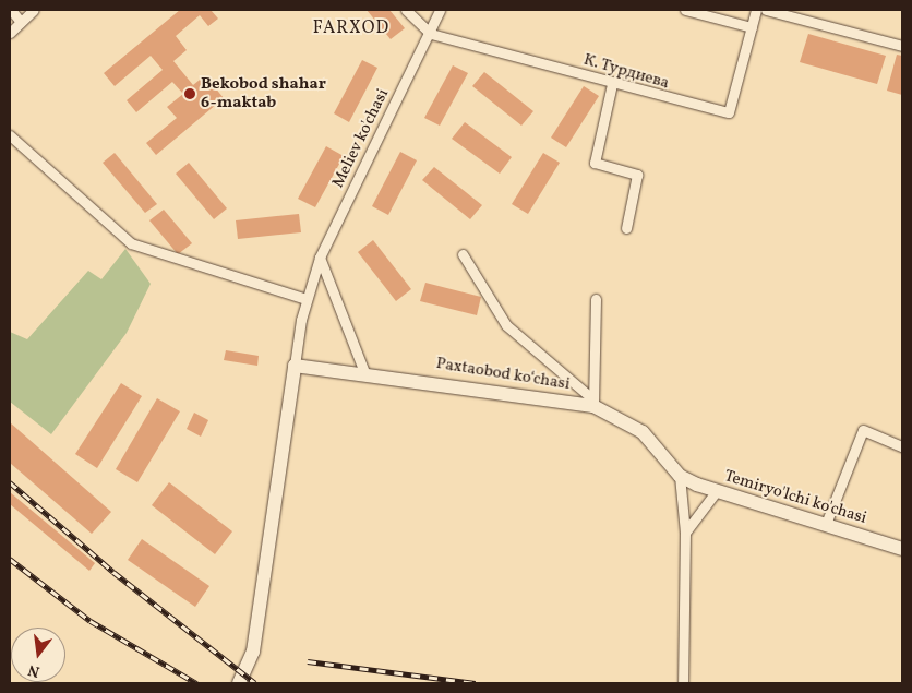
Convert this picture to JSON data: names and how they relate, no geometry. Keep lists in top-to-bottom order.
{
  "streets": {
    "street": [
      "К. Турдиева",
      "Meliev ko'chasi",
      "Paxtaobod ko‘chasi",
      "Temiryo'lchi ko'chasi"
    ]
  },
  "crossings": [
    ["К. Турдиева", "Meliev ko'chasi"],
    ["Meliev ko'chasi", "Paxtaobod ko‘chasi"],
    ["Paxtaobod ko‘chasi", "Temiryo'lchi ko'chasi"]
  ],
  "districts": ["FARXOD"],
  "places": ["Bekobod shahar 6-maktab"],
  "north": "bottom"
}
